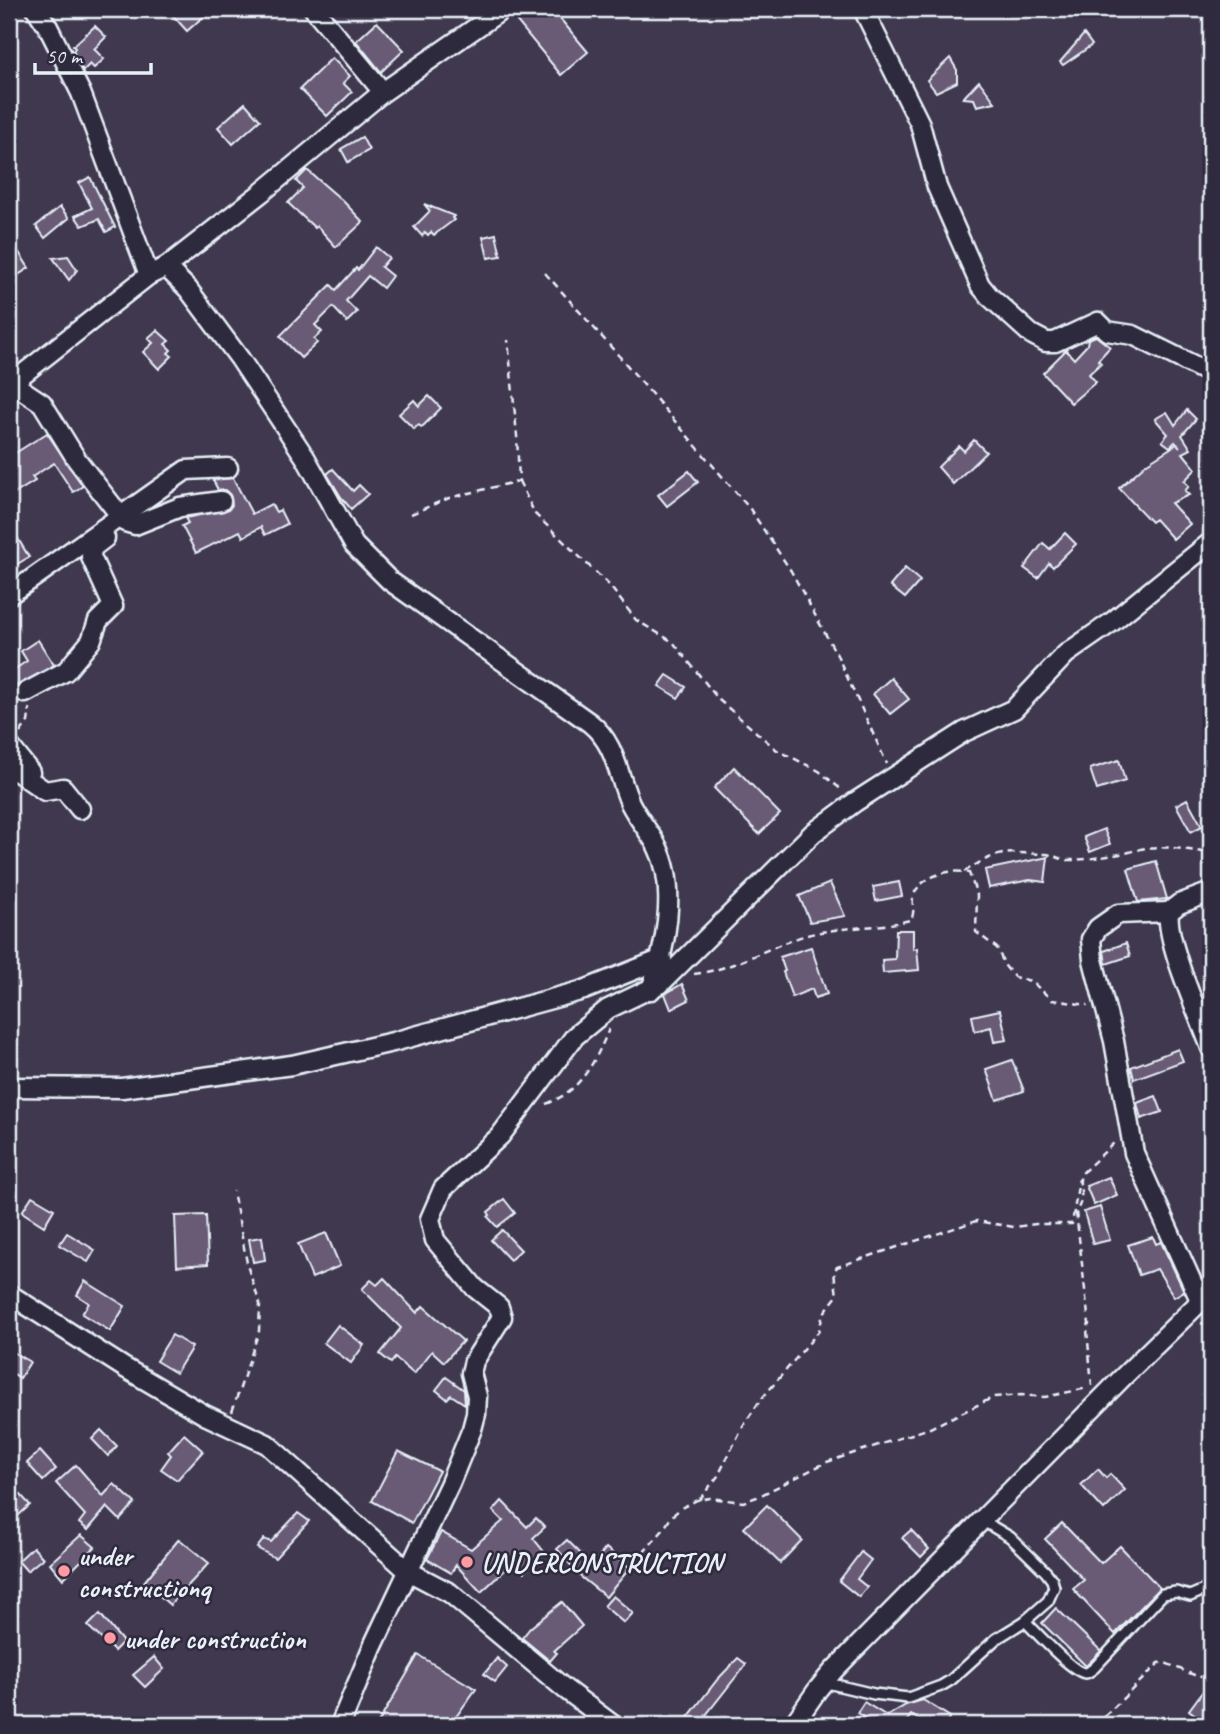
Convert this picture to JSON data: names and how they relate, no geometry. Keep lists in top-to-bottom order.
{
  "places": ["UNDERCONSTRUCTION", "under constructionq", "under construction"],
  "scale_bar": "50 m"
}
